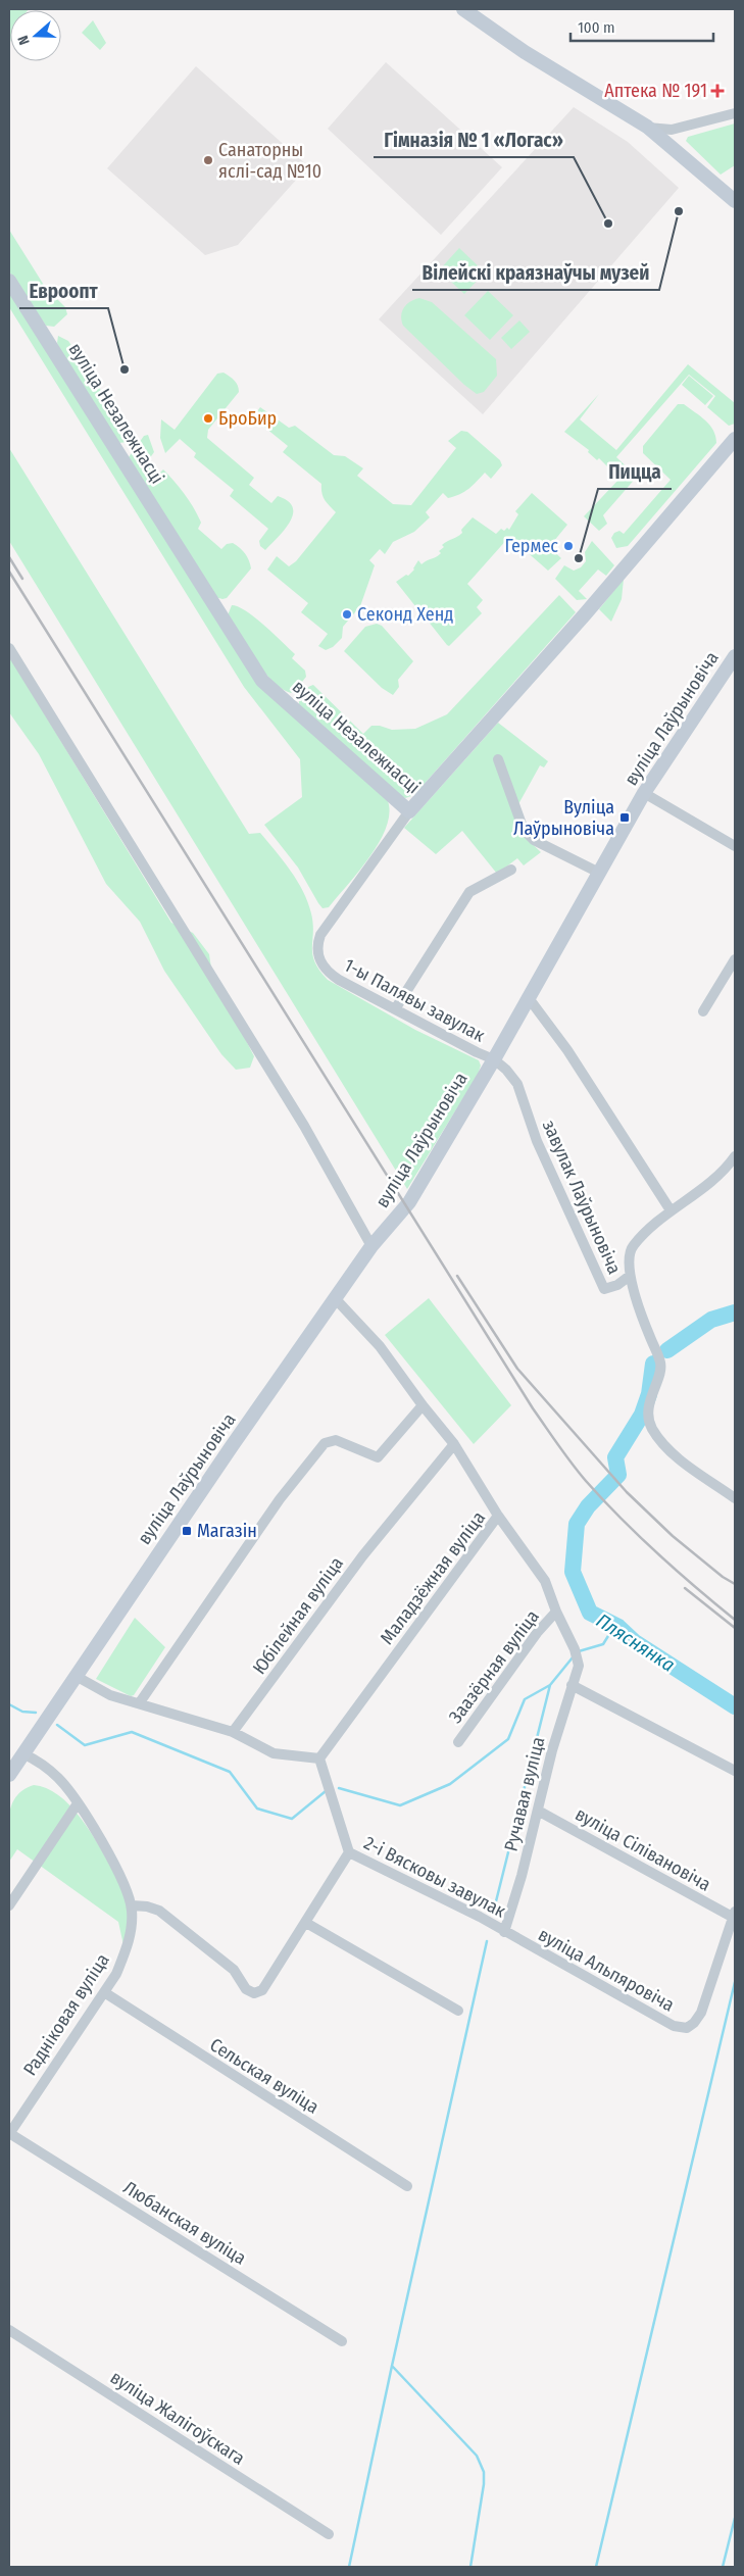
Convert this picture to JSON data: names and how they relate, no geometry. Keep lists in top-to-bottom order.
{
  "streets": {
    "main road": ["вуліца Незалежнасці", "вуліца Лаўрыновіча"],
    "street": [
      "1-ы Палявы завулак",
      "завулак Лаўрыновіча",
      "Маладзёжная вуліца",
      "Юбілейная вуліца",
      "Заазёрная вуліца",
      "Ручавая вуліца",
      "вуліца Сілівановіча",
      "2-і Вясковы завулак",
      "вуліца Альпяровіча",
      "Радніковая вуліца",
      "Сельская вуліца",
      "Любанская вуліца",
      "вуліца Жалігоўскага"
    ]
  },
  "crossings": [
    ["вуліца Незалежнасці", "1-ы Палявы завулак"],
    ["вуліца Лаўрыновіча", "1-ы Палявы завулак"],
    ["вуліца Лаўрыновіча", "завулак Лаўрыновіча"],
    ["1-ы Палявы завулак", "завулак Лаўрыновіча"],
    ["Маладзёжная вуліца", "Заазёрная вуліца"],
    ["Маладзёжная вуліца", "Ручавая вуліца"],
    ["Ручавая вуліца", "вуліца Сілівановіча"],
    ["Ручавая вуліца", "2-і Вясковы завулак"],
    ["Ручавая вуліца", "вуліца Альпяровіча"],
    ["вуліца Сілівановіча", "вуліца Альпяровіча"],
    ["2-і Вясковы завулак", "вуліца Альпяровіча"],
    ["Радніковая вуліца", "Сельская вуліца"],
    ["Радніковая вуліца", "Любанская вуліца"]
  ],
  "water": ["Пляснянка"],
  "places": {
    "health": ["Аптека № 191"],
    "other": [
      "Санаторны яслі-сад №10",
      "Вілейскі краязнаўчы музей",
      "Гімназія № 1 «Логас»",
      "Евроопт",
      "БроБир",
      "Гермес",
      "Пицца",
      "Секонд Хенд"
    ],
    "transit": ["Вуліца Лаўрыновіча", "Магазін"]
  },
  "scale_bar": "100 m",
  "north": "left"
}
